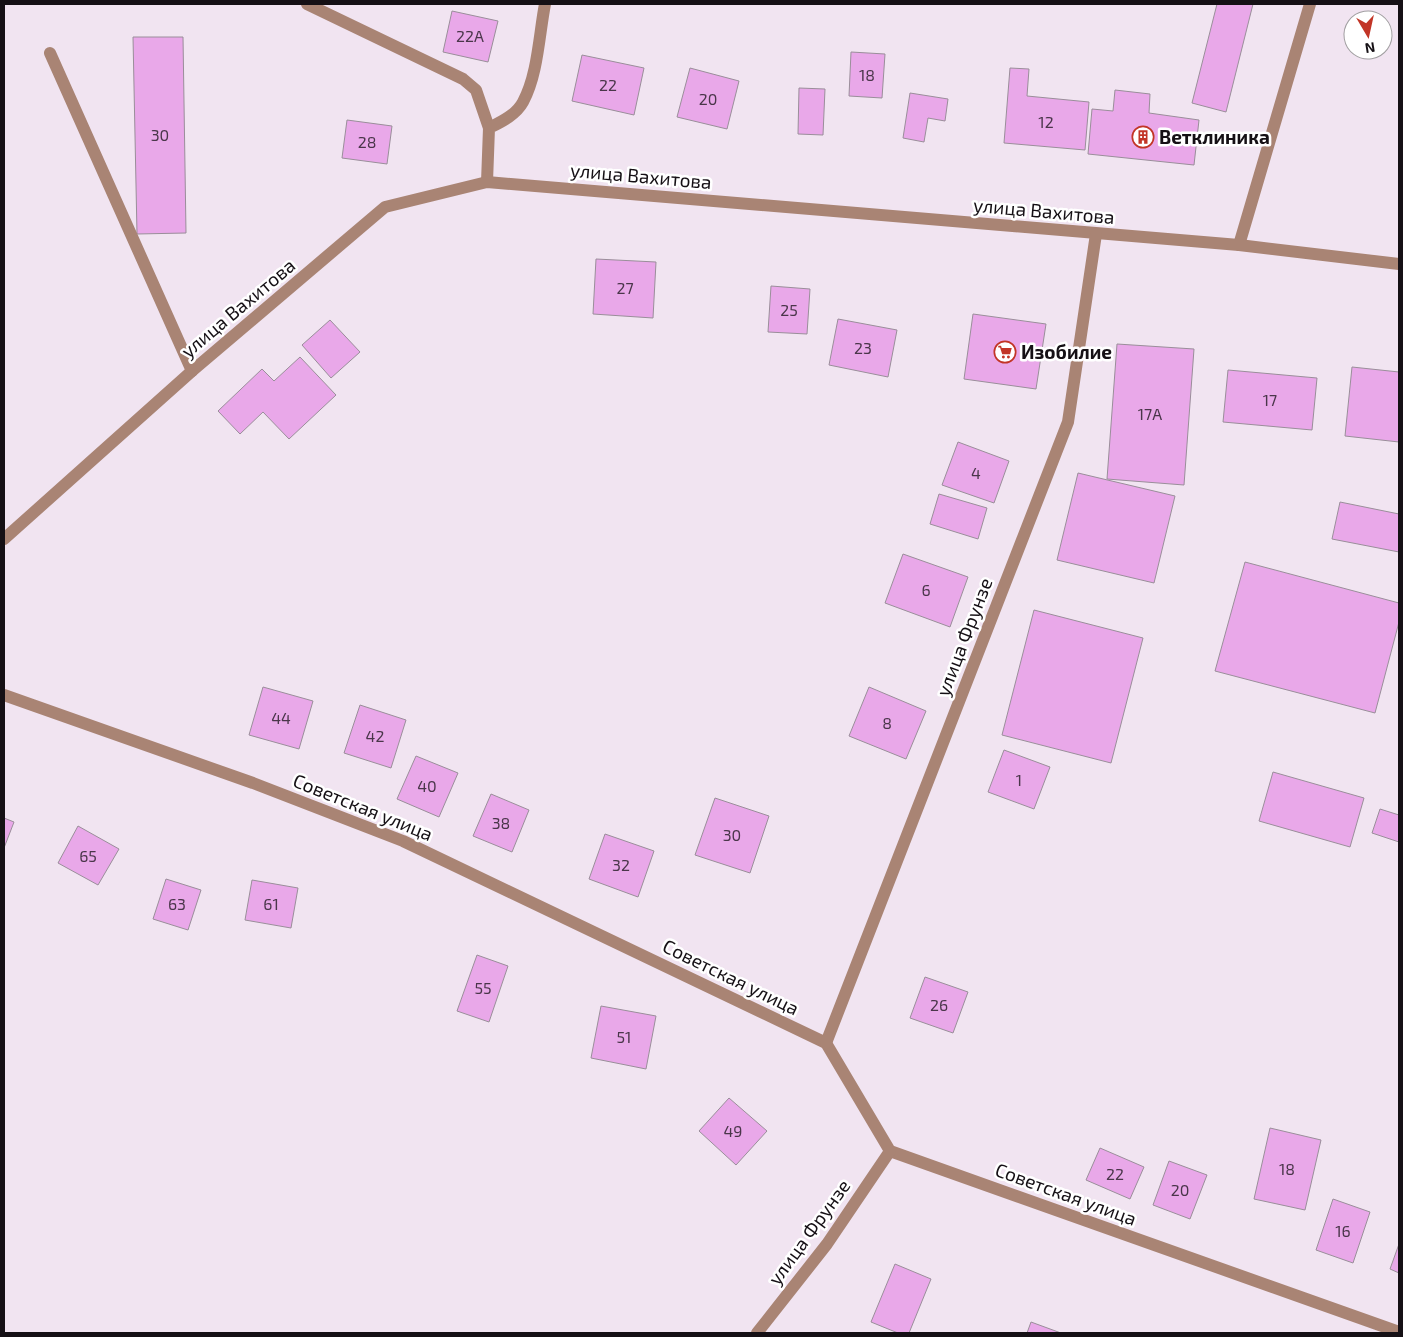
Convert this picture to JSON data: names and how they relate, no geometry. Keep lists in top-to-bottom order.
{
  "streets": {
    "street": ["улица Вахитова", "улица Фрунзе", "Советская улица"]
  },
  "crossings": [
    ["улица Вахитова", "улица Фрунзе"],
    ["улица Фрунзе", "Советская улица"]
  ],
  "places": {
    "building": ["Ветклиника"],
    "supermarket": ["Изобилие"]
  },
  "house_numbers": [
    "22А",
    "18",
    "22",
    "20",
    "12",
    "30",
    "28",
    "27",
    "25",
    "23",
    "17",
    "17А",
    "4",
    "6",
    "44",
    "8",
    "42",
    "1",
    "40",
    "38",
    "30",
    "65",
    "32",
    "63",
    "61",
    "55",
    "26",
    "51",
    "49",
    "18",
    "22",
    "20",
    "16"
  ],
  "north": "bottom"
}
